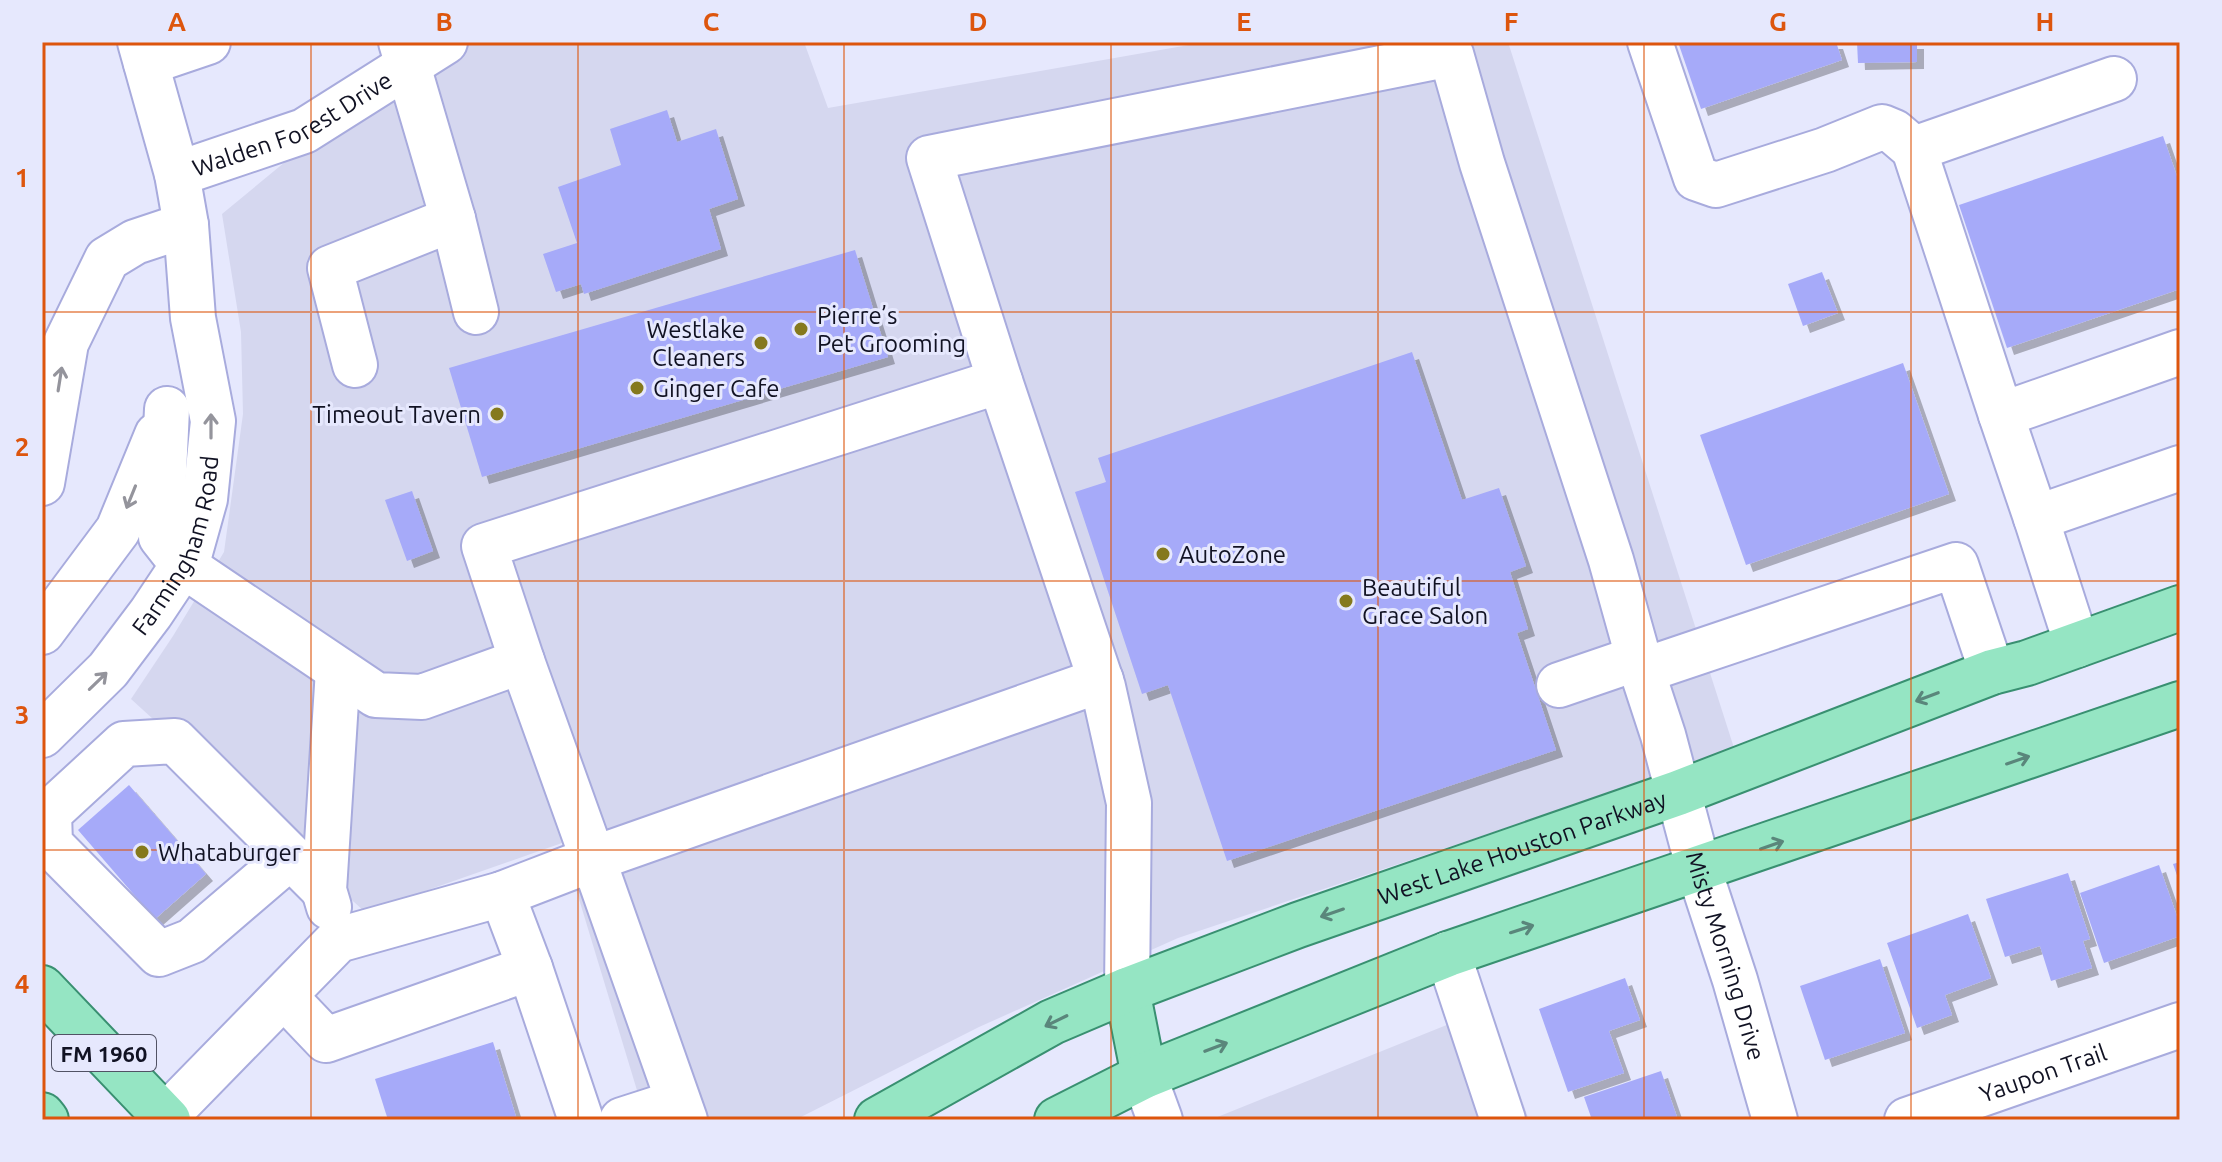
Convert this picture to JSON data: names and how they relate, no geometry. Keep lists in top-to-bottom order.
{
  "streets": {
    "main road": ["West Lake Houston Parkway", "FM 1960"],
    "street": [
      "Walden Forest Drive",
      "Farmingham Road",
      "Misty Morning Drive",
      "Yaupon Trail"
    ]
  },
  "crossings": [
    ["Walden Forest Drive", "Farmingham Road"],
    ["West Lake Houston Parkway", "Misty Morning Drive"]
  ],
  "places": [
    "Pierre’s Pet Grooming",
    "Westlake Cleaners",
    "Ginger Cafe",
    "Timeout Tavern",
    "AutoZone",
    "Beautiful Grace Salon",
    "Whataburger"
  ],
  "grid": {
    "columns": [
      "A",
      "B",
      "C",
      "D",
      "E",
      "F",
      "G",
      "H"
    ],
    "rows": [
      "1",
      "2",
      "3",
      "4"
    ]
  }
}
